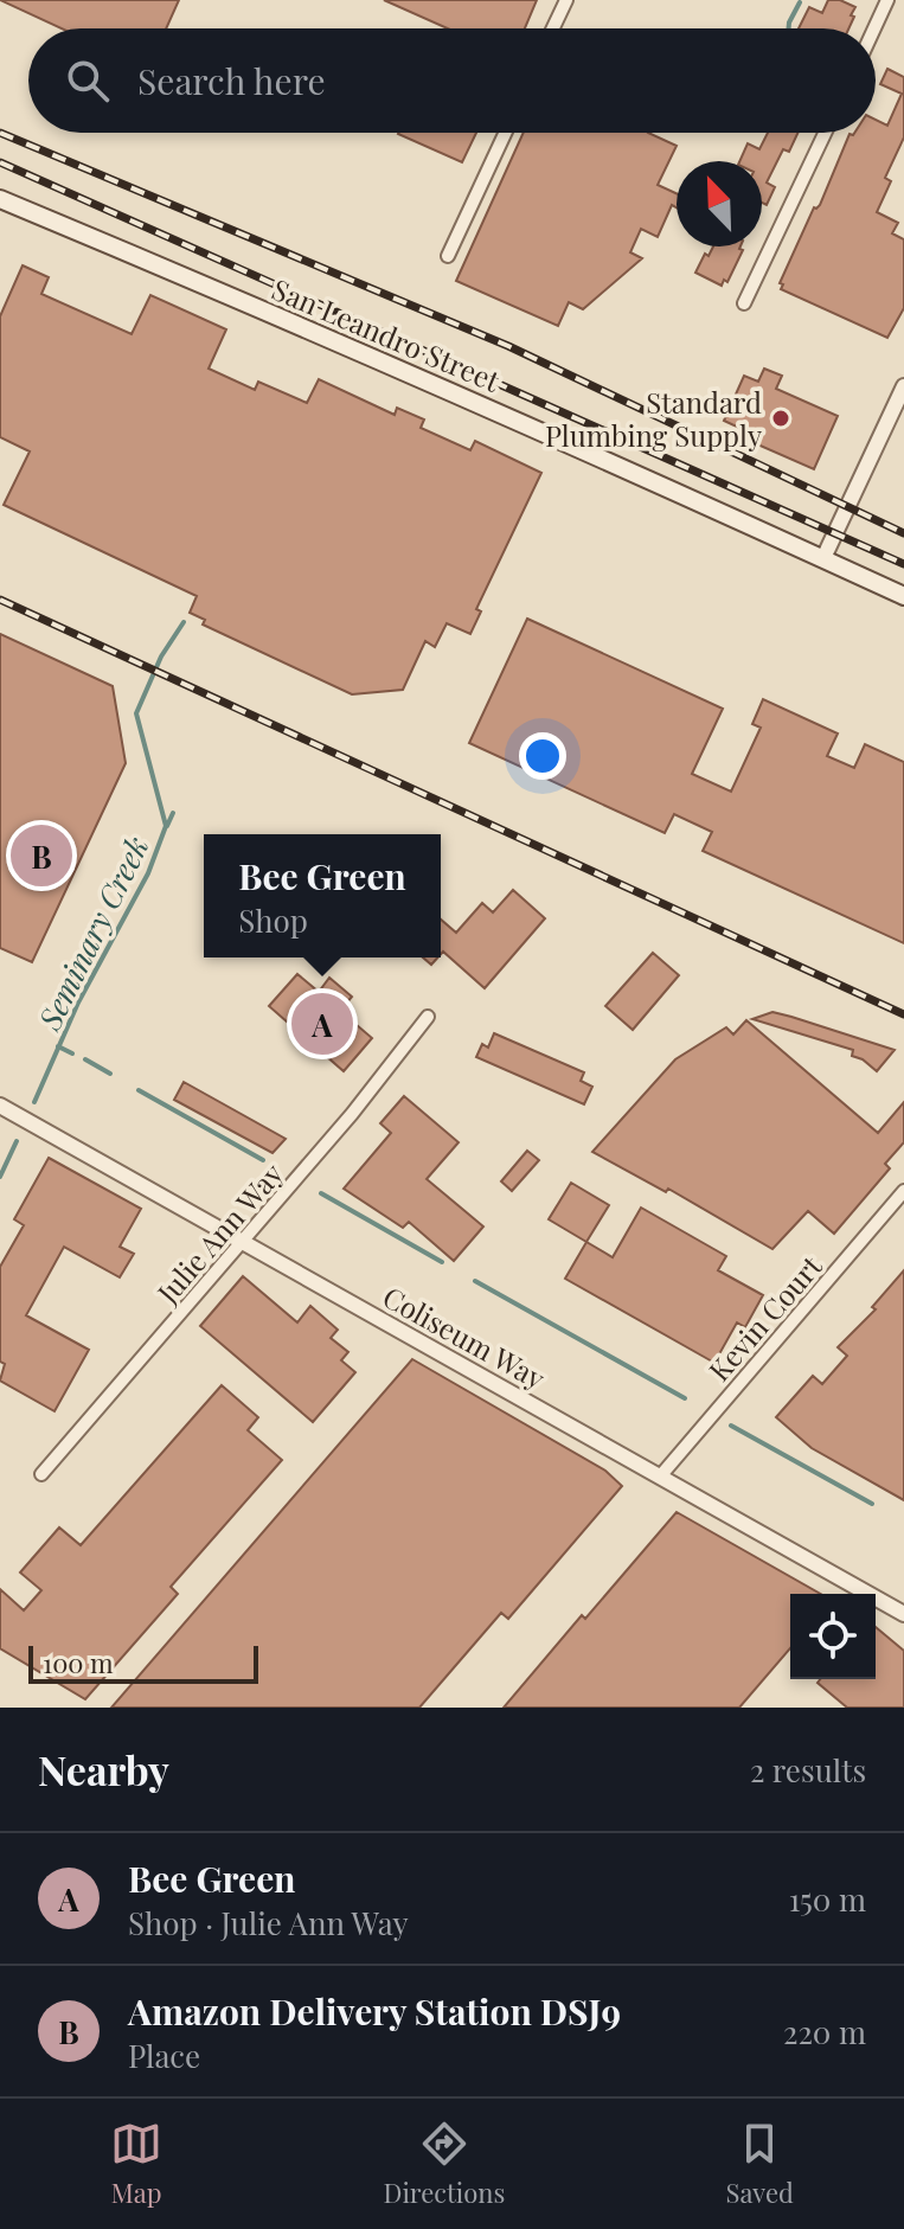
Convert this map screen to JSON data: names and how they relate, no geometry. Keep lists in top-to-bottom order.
{
  "streets": {
    "main road": ["San Leandro Street"],
    "street": ["Julie Ann Way", "Kevin Court", "Coliseum Way"]
  },
  "crossings": [
    ["Julie Ann Way", "Coliseum Way"],
    ["Kevin Court", "Coliseum Way"]
  ],
  "water": ["Seminary Creek"],
  "places": ["Standard Plumbing Supply"],
  "scale_bar": "100 m",
  "north": "top left",
  "page": {
    "search": "Search here",
    "pins": ["B", "A"],
    "popup": ["Bee Green", "Shop"],
    "scale": "100 m",
    "heading": ["Nearby", "2 results"],
    "list": [
      {
        "mark": "A",
        "name": "Bee Green",
        "note": "Shop · Julie Ann Way",
        "value": "150 m"
      },
      {
        "mark": "B",
        "name": "Amazon Delivery Station DSJ9",
        "note": "Place",
        "value": "220 m"
      }
    ],
    "nav": ["Map", "Directions", "Saved"]
  }
}
